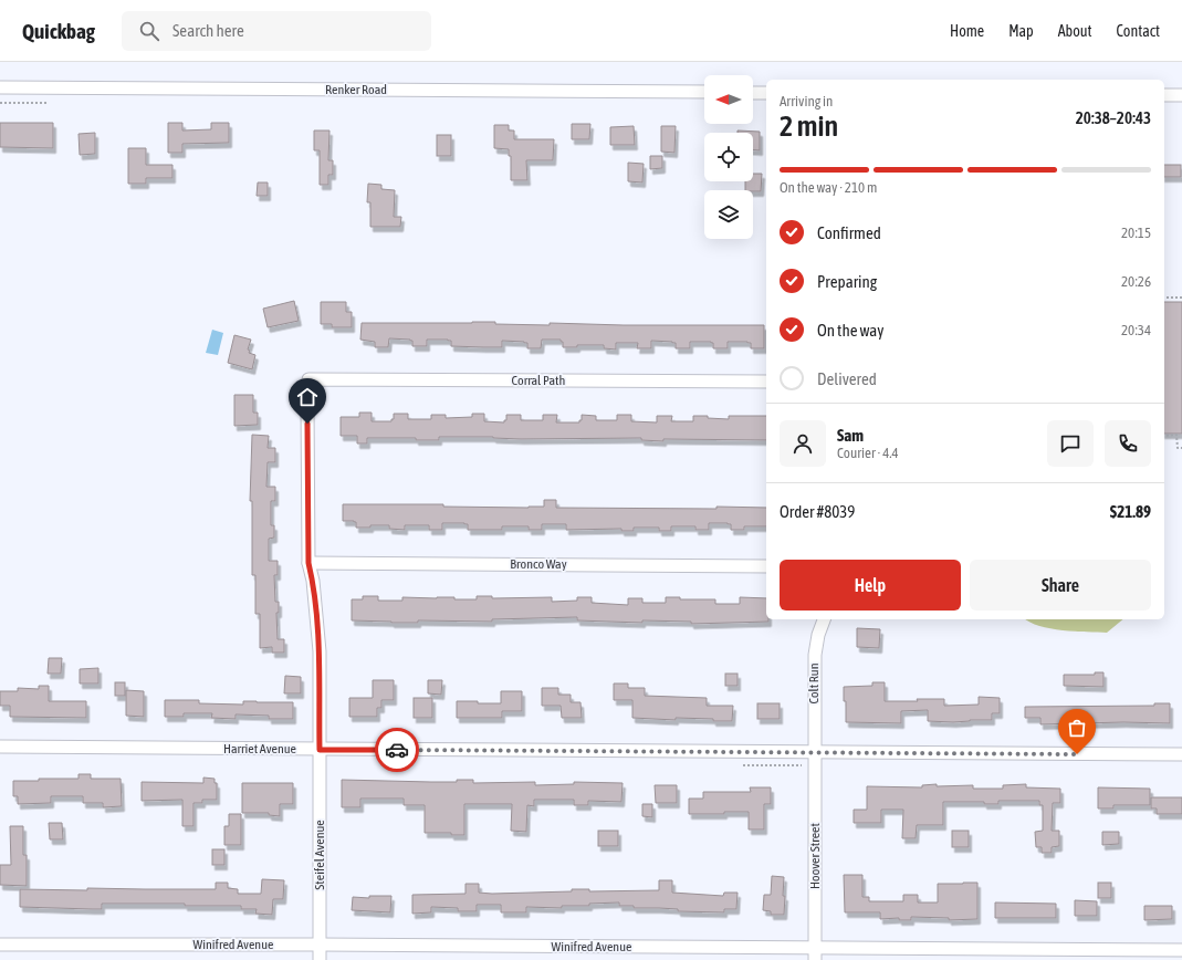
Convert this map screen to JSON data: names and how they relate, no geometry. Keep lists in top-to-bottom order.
{
  "streets": {
    "street": [
      "Renker Road",
      "Corral Path",
      "Bronco Way",
      "Colt Run",
      "Harriet Avenue",
      "Steifel Avenue",
      "Hoover Street",
      "Winifred Avenue"
    ]
  },
  "crossings": [
    ["Corral Path", "Steifel Avenue"],
    ["Bronco Way", "Steifel Avenue"],
    ["Colt Run", "Harriet Avenue"],
    ["Colt Run", "Hoover Street"],
    ["Harriet Avenue", "Steifel Avenue"],
    ["Harriet Avenue", "Hoover Street"],
    ["Steifel Avenue", "Winifred Avenue"],
    ["Hoover Street", "Winifred Avenue"]
  ],
  "north": "left",
  "page": {
    "header": "Quickbag",
    "search": "Search here",
    "nav": [
      "Home",
      "Map",
      "About",
      "Contact"
    ],
    "heading": ["2 min", "Arriving in", "20:38–20:43"],
    "panel": [
      "Sam",
      "Courier · 4.4",
      "Order #8039",
      "$21.89"
    ],
    "bar": "On the way · 210 m",
    "list": [
      ["Confirmed", "20:15"],
      ["Preparing", "20:26"],
      ["On the way", "20:34"],
      "Delivered"
    ],
    "buttons": ["Help", "Share"]
  }
}
